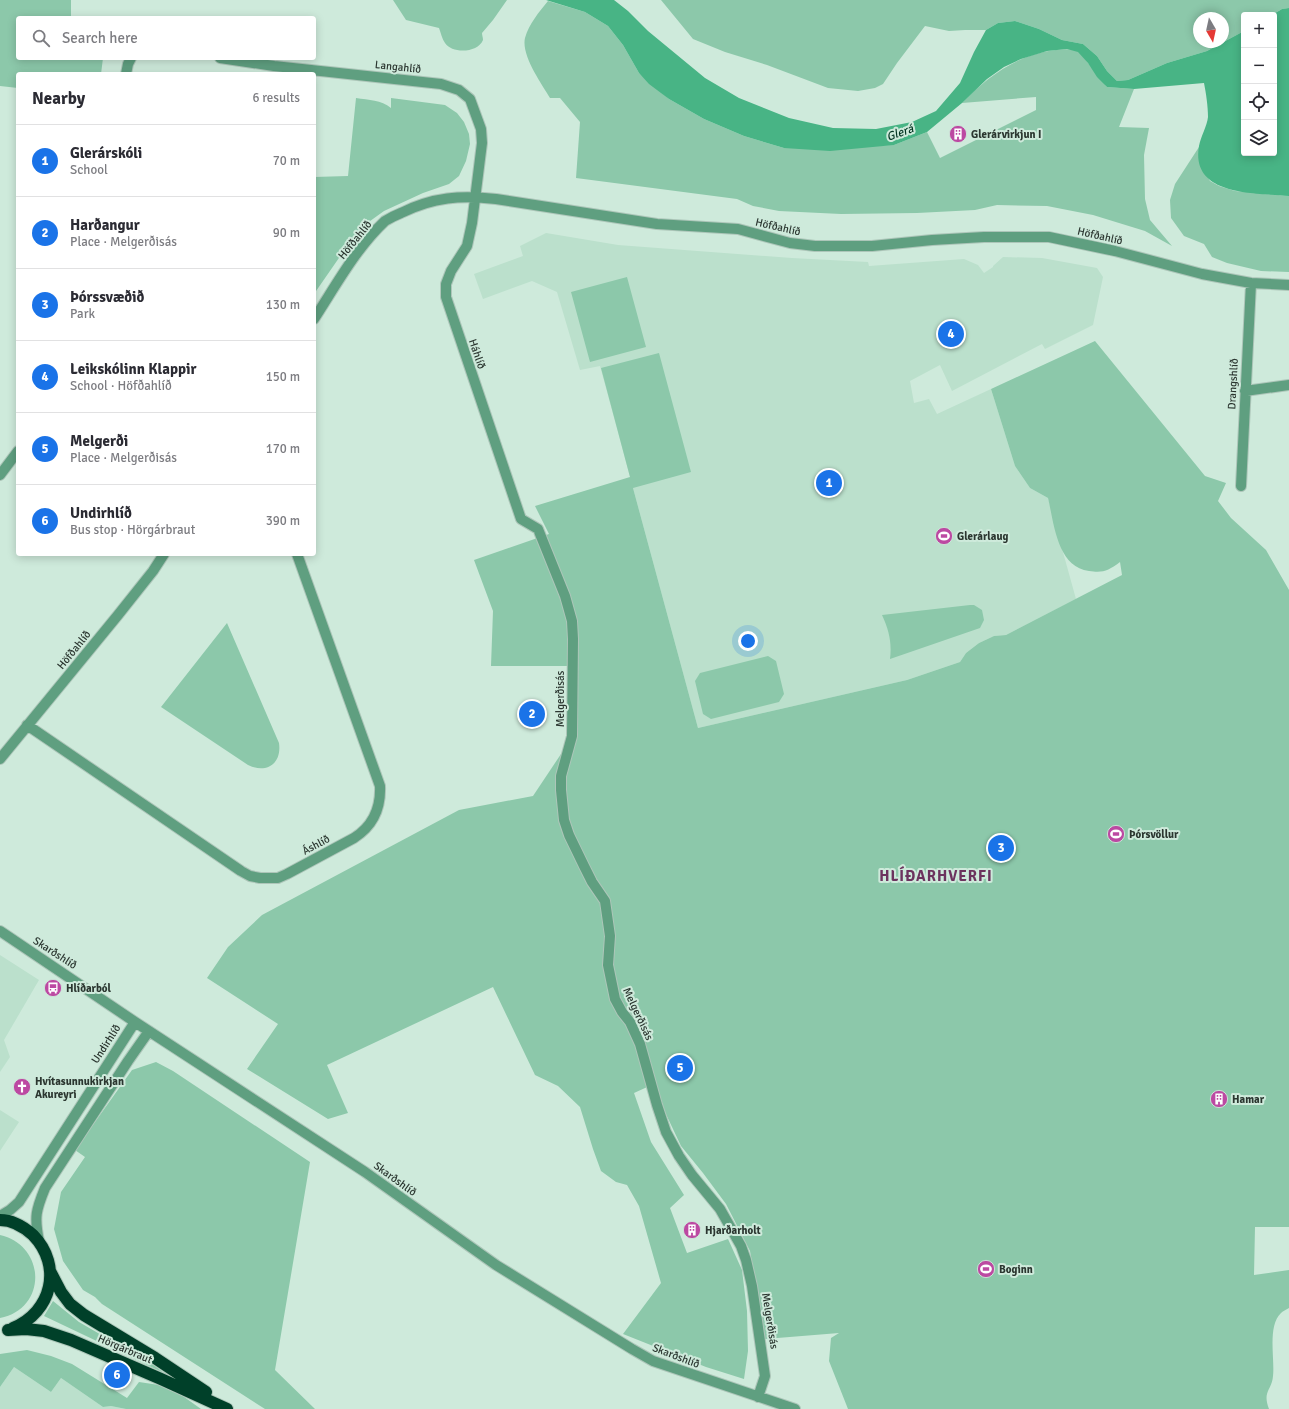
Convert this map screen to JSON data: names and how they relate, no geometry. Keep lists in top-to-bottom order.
{
  "streets": {
    "highway": ["Hörgárbraut"],
    "street": [
      "Langahlíð",
      "Höfðahlíð",
      "Háhlíð",
      "Drangshlíð",
      "Melgerðisás",
      "Áshlíð",
      "Skarðshlíð",
      "Undirhlíð"
    ]
  },
  "crossings": [
    ["Langahlíð", "Höfðahlíð"],
    ["Langahlíð", "Háhlíð"],
    ["Höfðahlíð", "Háhlíð"],
    ["Höfðahlíð", "Drangshlíð"],
    ["Höfðahlíð", "Áshlíð"],
    ["Háhlíð", "Melgerðisás"],
    ["Melgerðisás", "Skarðshlíð"],
    ["Skarðshlíð", "Undirhlíð"]
  ],
  "districts": ["HLÍÐARHVERFI"],
  "water": ["Glerá"],
  "places": {
    "building": ["Glerárvirkjun I", "Hamar", "Hjarðarholt"],
    "sports": ["Glerárlaug", "Þórsvöllur", "Boginn"],
    "bus stop": ["Hlíðarból"],
    "church": ["Hvítasunnukirkjan Akureyri"]
  },
  "north": "bottom",
  "page": {
    "map_buttons": ["+", "−"],
    "search": "Search here",
    "heading": ["Nearby", "6 results"],
    "list": [
      {
        "mark": "1",
        "name": "Glerárskóli",
        "note": "School",
        "value": "70 m"
      },
      {
        "mark": "2",
        "name": "Harðangur",
        "note": "Place · Melgerðisás",
        "value": "90 m"
      },
      {
        "mark": "3",
        "name": "Þórssvæðið",
        "note": "Park",
        "value": "130 m"
      },
      {
        "mark": "4",
        "name": "Leikskólinn Klappir",
        "note": "School · Höfðahlíð",
        "value": "150 m"
      },
      {
        "mark": "5",
        "name": "Melgerði",
        "note": "Place · Melgerðisás",
        "value": "170 m"
      },
      {
        "mark": "6",
        "name": "Undirhlíð",
        "note": "Bus stop · Hörgárbraut",
        "value": "390 m"
      }
    ],
    "pins": [
      "4",
      "1",
      "2",
      "3",
      "5",
      "6"
    ]
  }
}
